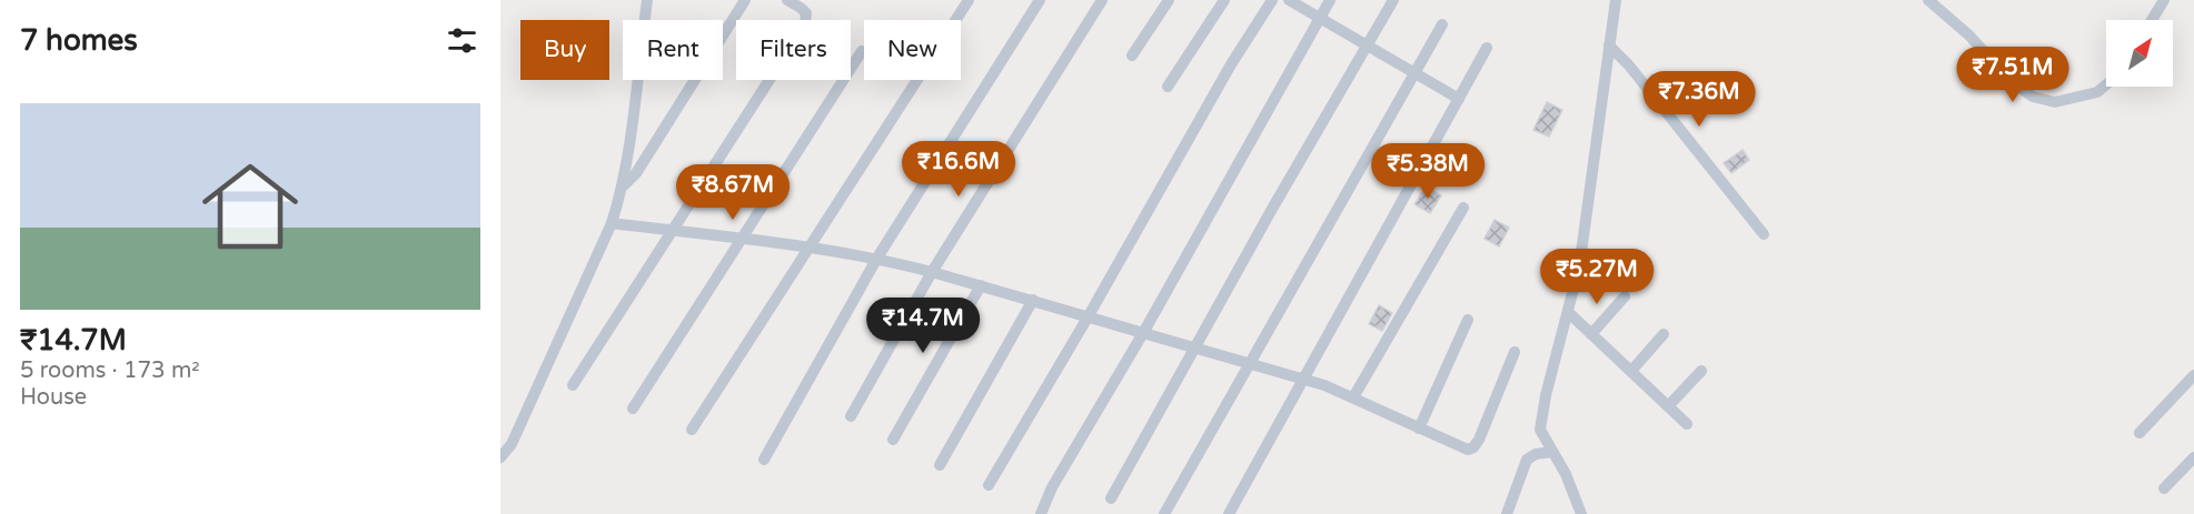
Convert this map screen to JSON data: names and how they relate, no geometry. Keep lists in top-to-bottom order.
{
  "north": "top right",
  "page": {
    "heading": "7 homes",
    "chip": [
      "Buy",
      "Rent",
      "Filters",
      "New"
    ],
    "price": [
      "₹7.51M",
      "₹7.36M",
      "₹16.6M",
      "₹5.38M",
      "₹8.67M",
      "₹5.27M",
      "₹14.7M"
    ],
    "list": [
      {
        "name": "₹14.7M",
        "note": "5 rooms · 173 m² · House"
      }
    ]
  }
}
